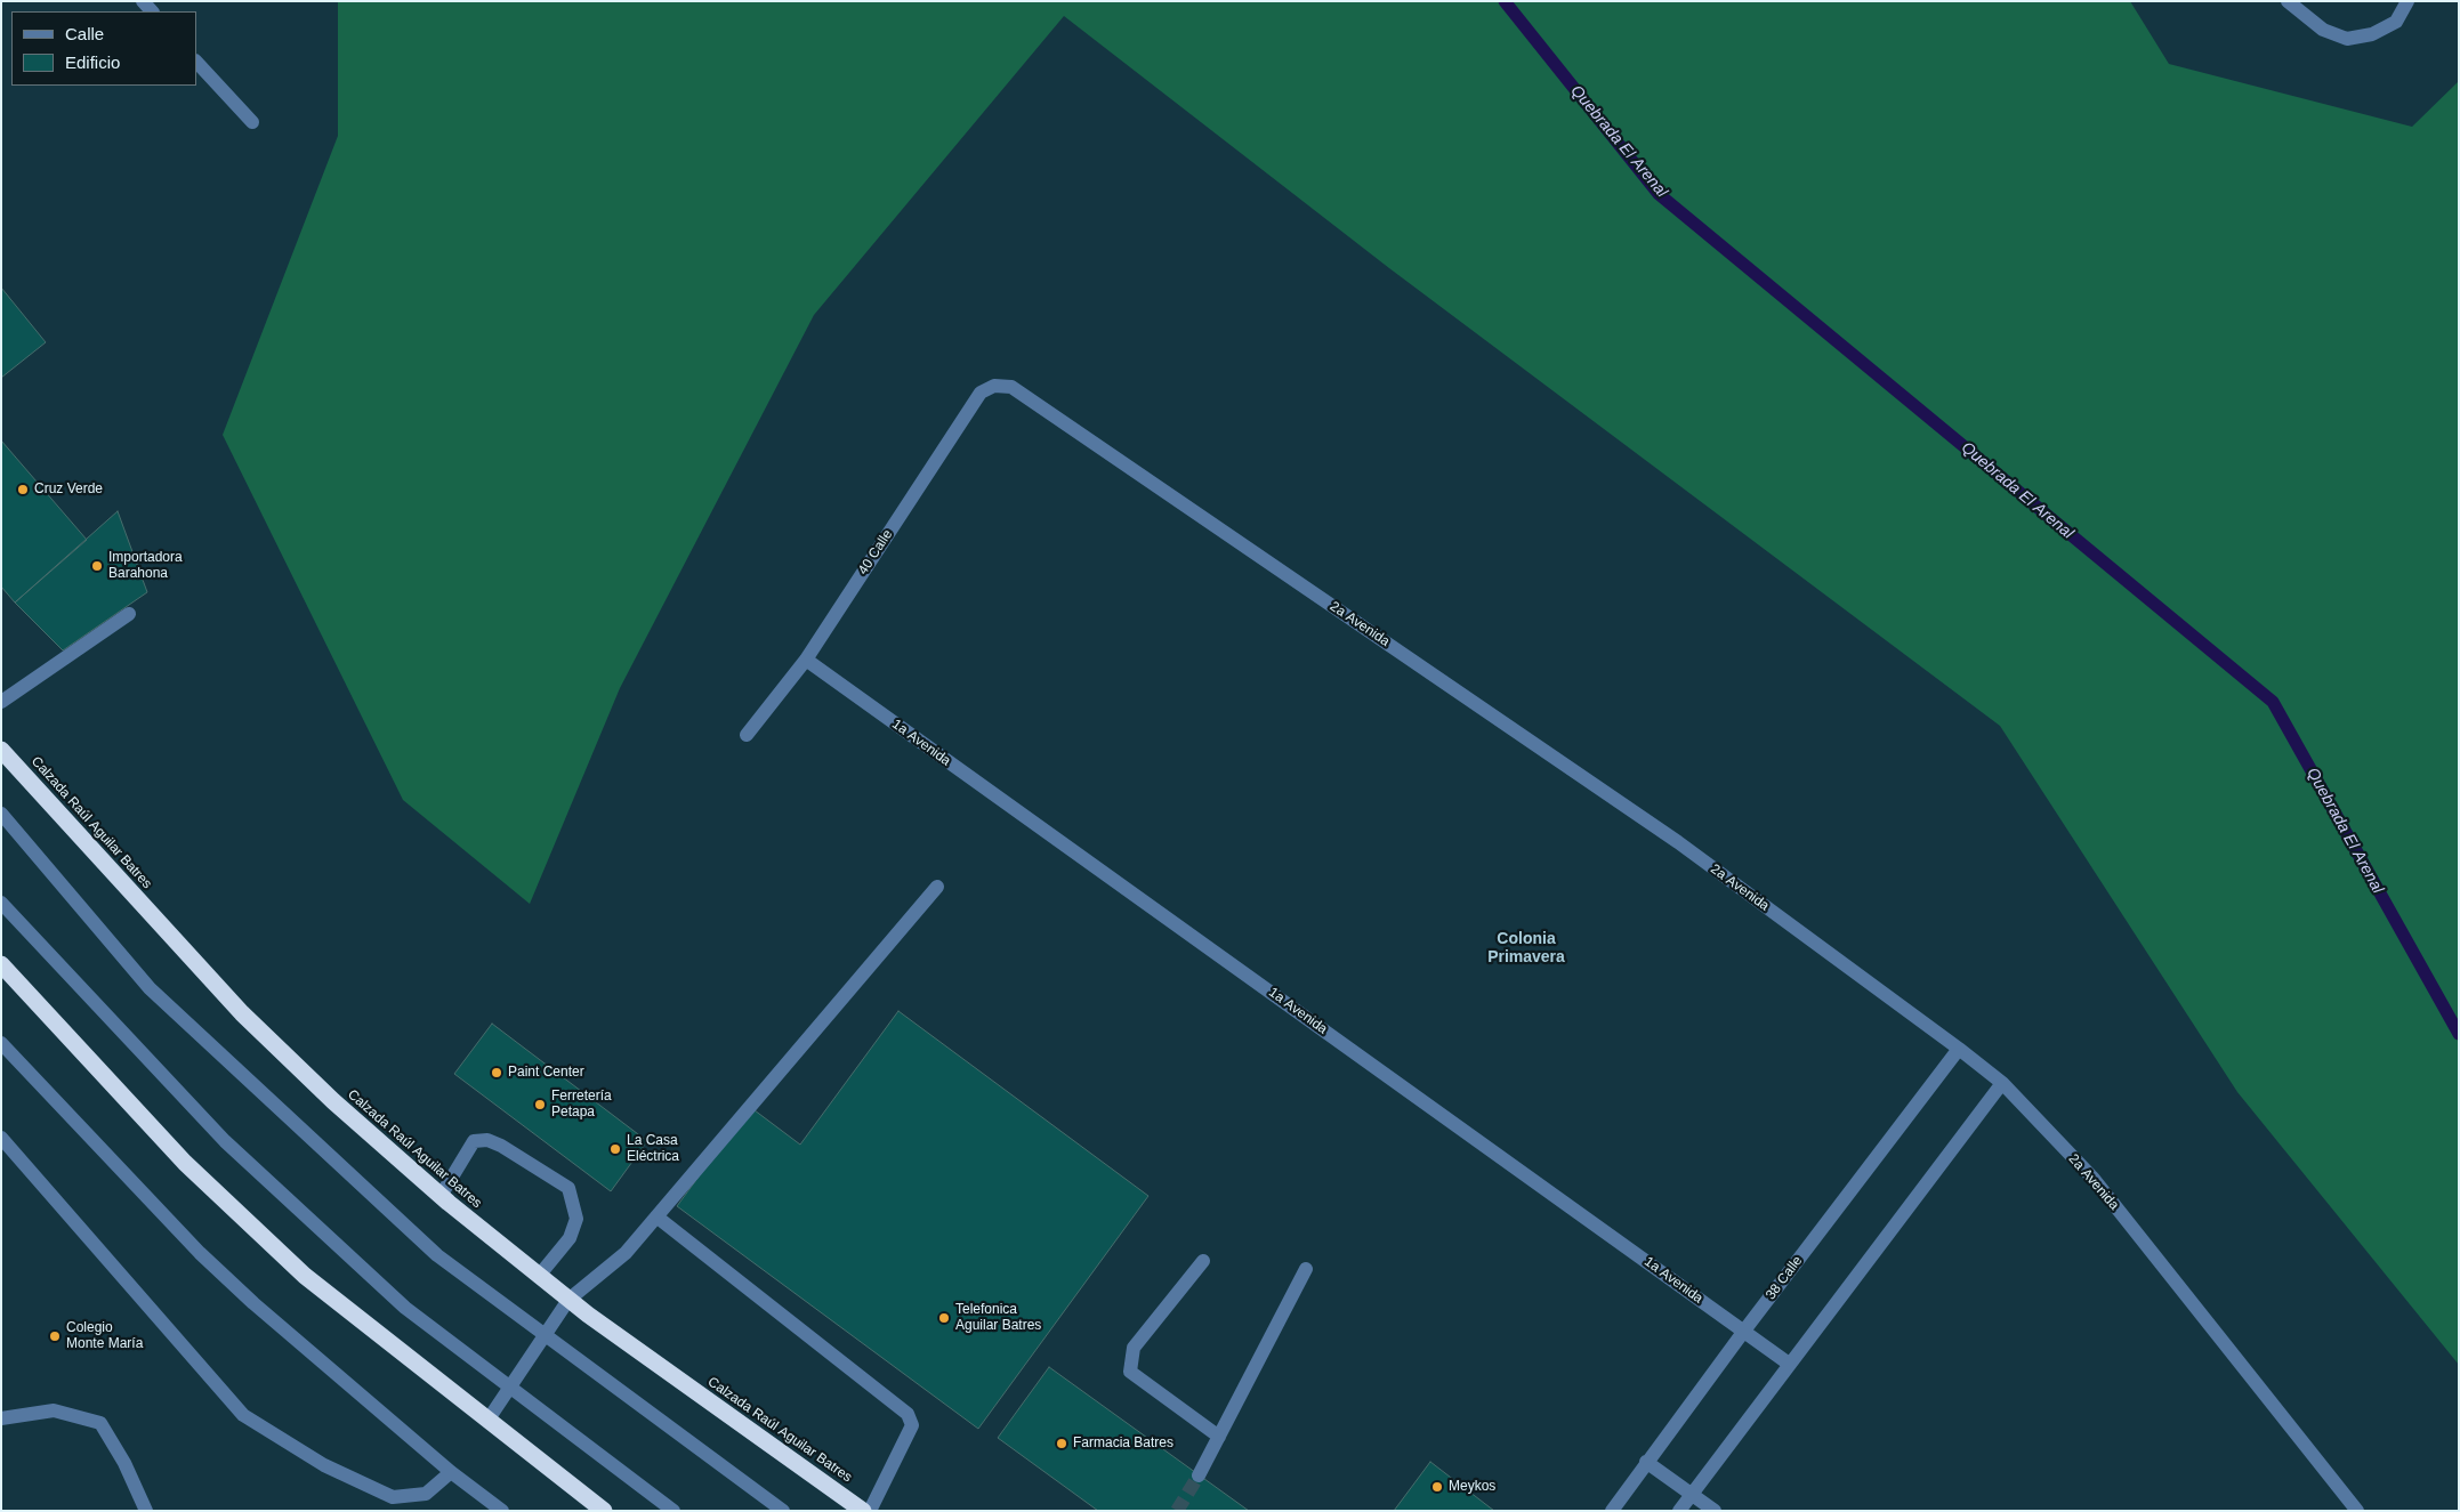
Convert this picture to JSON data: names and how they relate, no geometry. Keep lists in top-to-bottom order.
{
  "streets": {
    "highway": ["Calzada Raúl Aguilar Batres"],
    "street": [
      "40 Calle",
      "2a Avenida",
      "1a Avenida",
      "38 Calle"
    ]
  },
  "crossings": [
    ["40 Calle", "2a Avenida"],
    ["40 Calle", "1a Avenida"],
    ["2a Avenida", "38 Calle"],
    ["1a Avenida", "38 Calle"]
  ],
  "districts": ["Colonia Primavera"],
  "water": ["Quebrada El Arenal"],
  "places": [
    "Cruz Verde",
    "Importadora Barahona",
    "Paint Center",
    "Ferretería Petapa",
    "La Casa Eléctrica",
    "Telefonica Aguilar Batres",
    "Colegio Monte María",
    "Farmacia Batres",
    "Meykos"
  ],
  "legend": ["Calle", "Edificio"]
}
